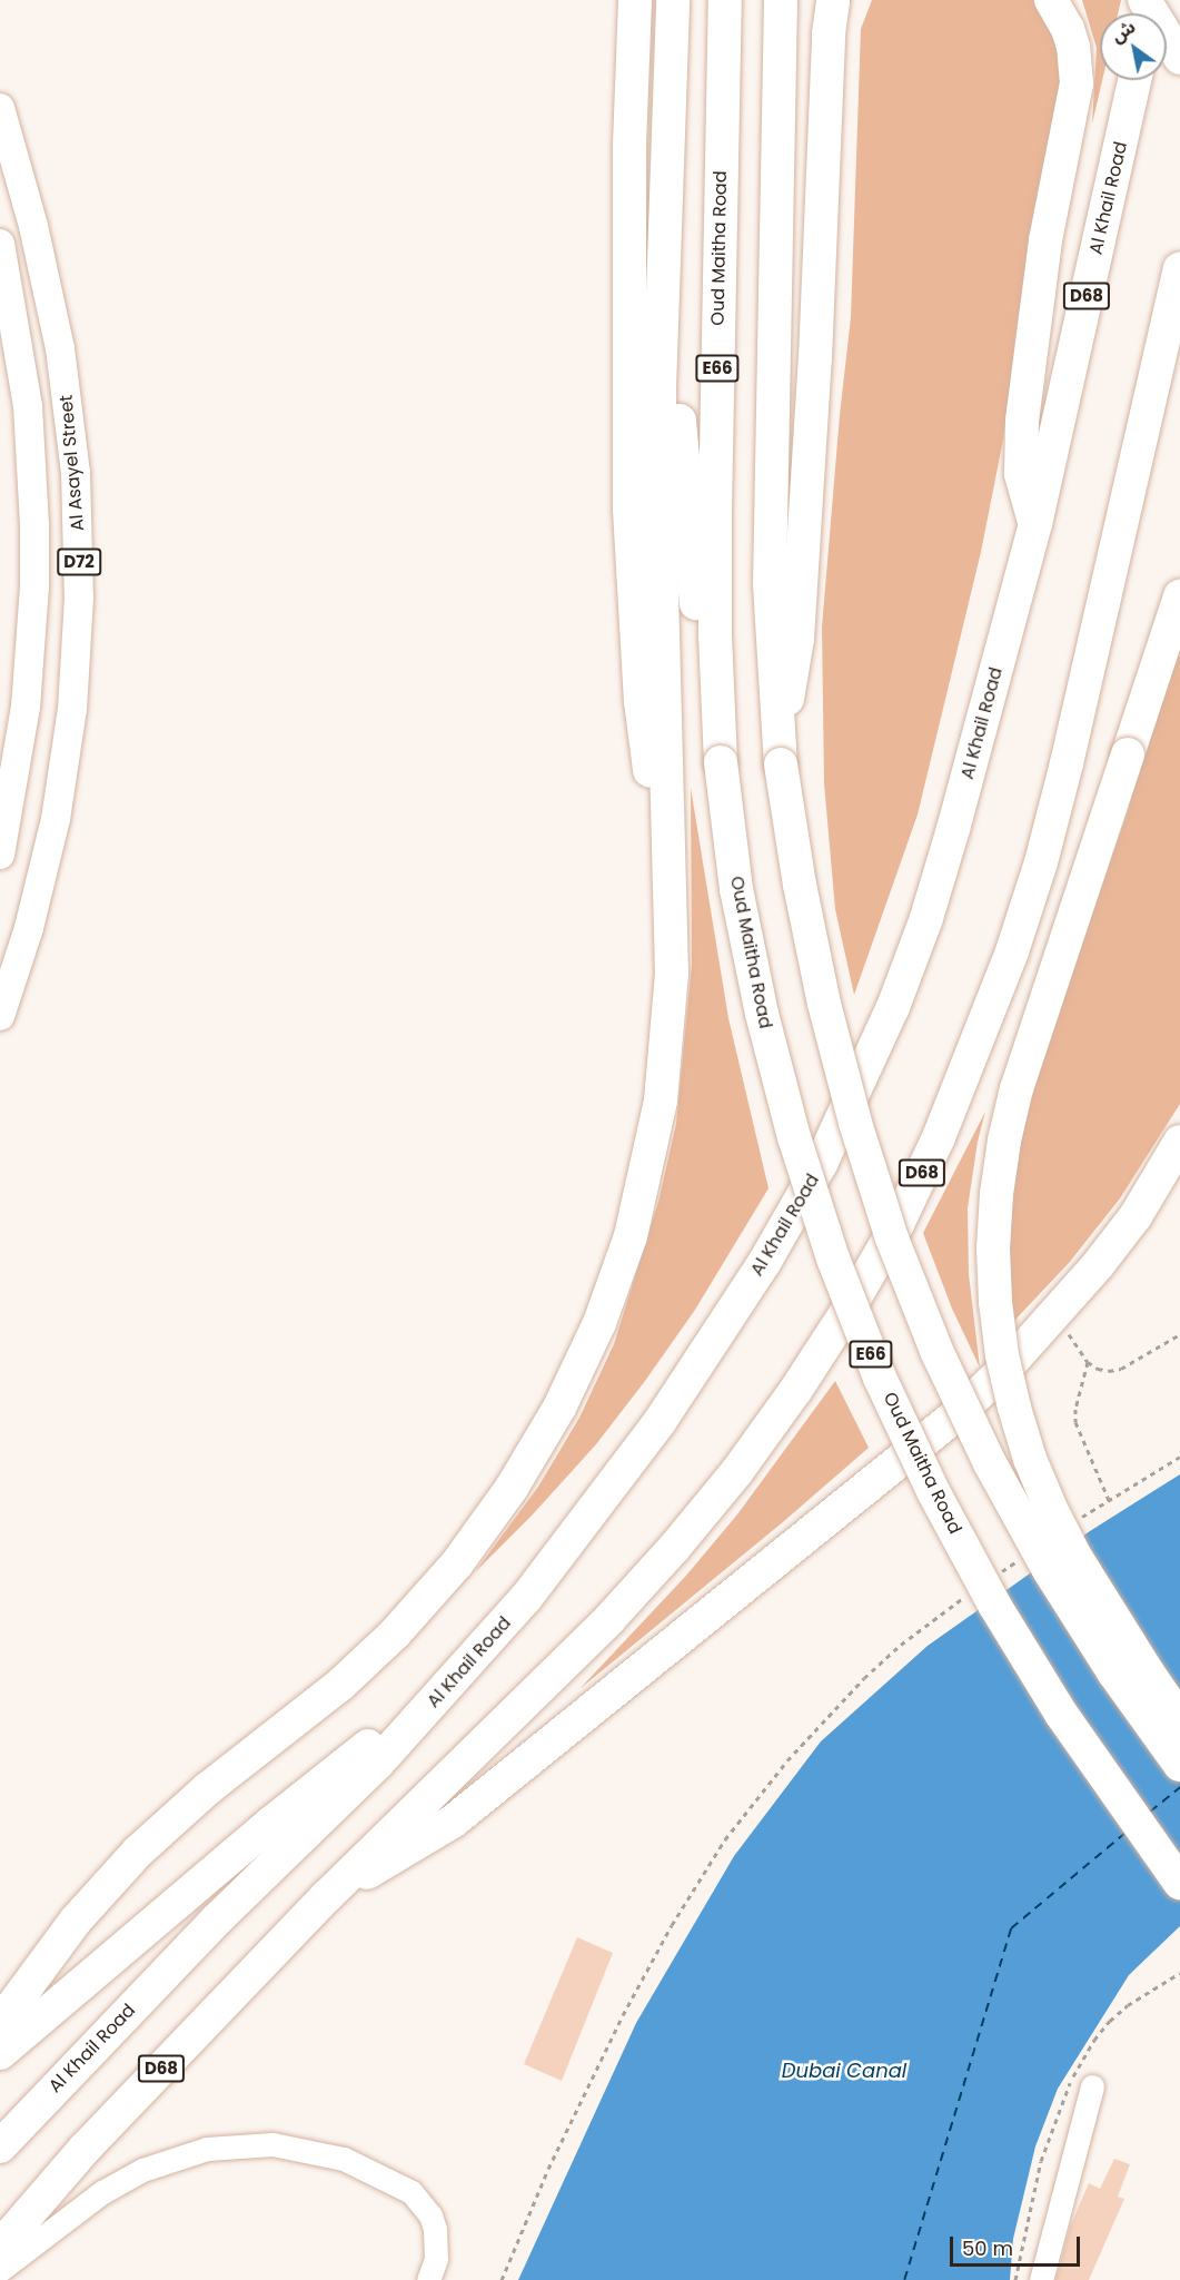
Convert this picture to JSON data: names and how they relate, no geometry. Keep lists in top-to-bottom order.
{
  "streets": {
    "highway": [
      "Al Khail Road",
      "Oud Maitha Road",
      "D68",
      "E66"
    ],
    "main road": ["Al Asayel Street", "D72"]
  },
  "water": ["Dubai Canal"],
  "scale_bar": "50 m",
  "north": "top left"
}
